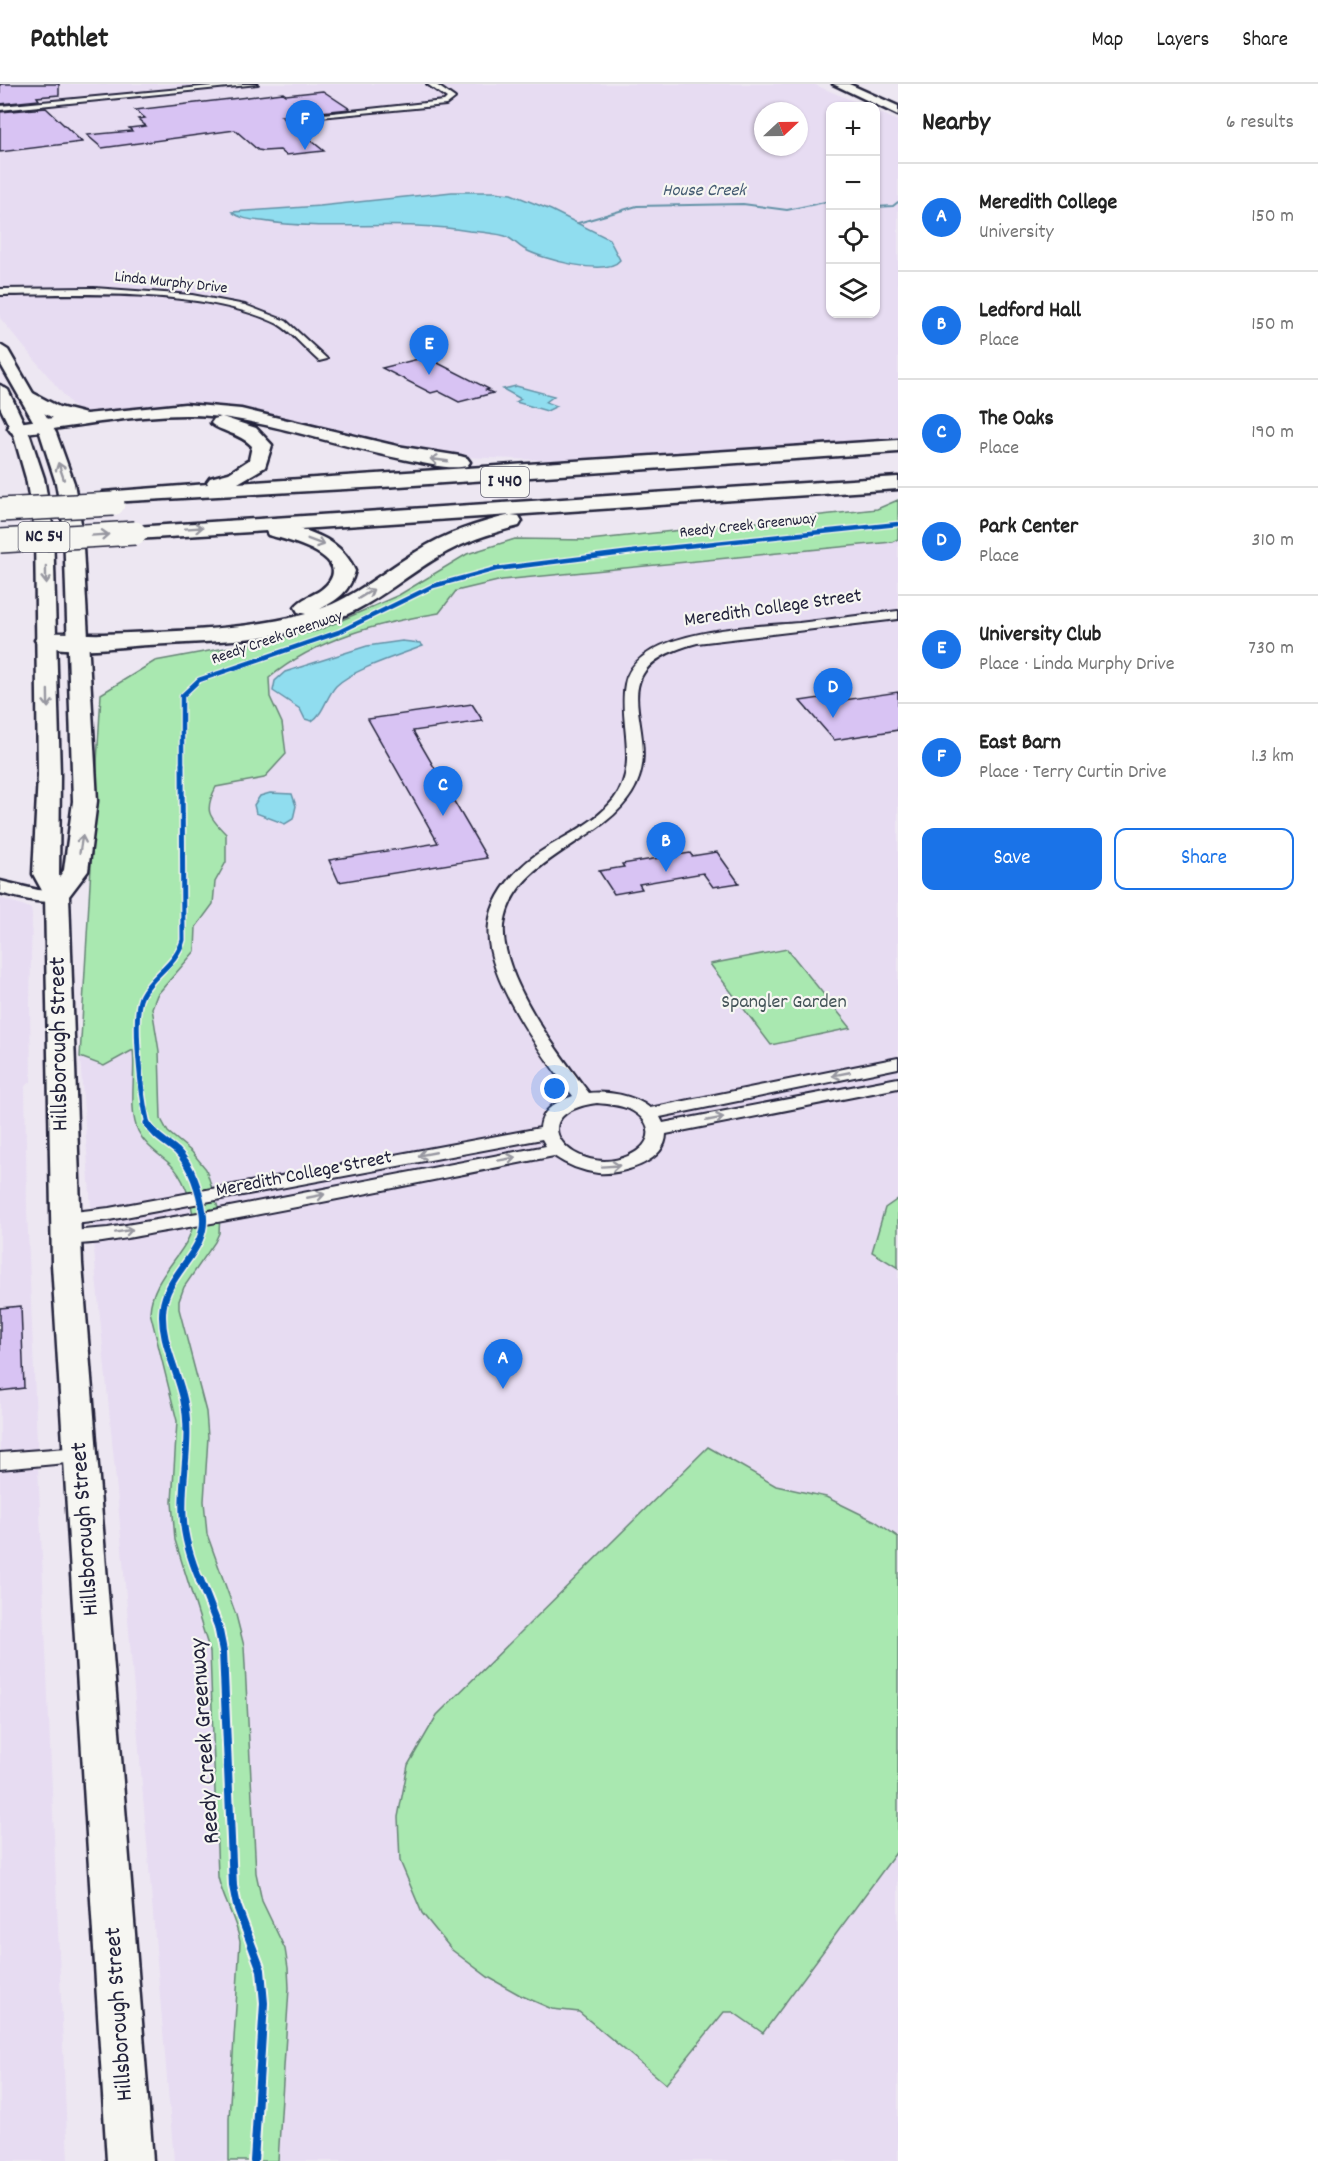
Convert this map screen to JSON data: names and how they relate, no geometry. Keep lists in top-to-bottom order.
{
  "streets": {
    "highway": ["I 440"],
    "main road": ["NC 54", "Hillsborough Street"],
    "street": ["Linda Murphy Drive", "Meredith College Street"],
    "cycle path": ["Reedy Creek Greenway"]
  },
  "crossings": [
    ["Meredith College Street", "Hillsborough Street"]
  ],
  "water": ["House Creek"],
  "parks": ["Spangler Garden"],
  "north": "right",
  "page": {
    "header": "Pathlet",
    "nav": ["Map", "Layers", "Share"],
    "heading": ["Nearby", "6 results"],
    "pins": [
      "F",
      "E",
      "D",
      "C",
      "B",
      "A"
    ],
    "map_buttons": ["+", "−"],
    "list": [
      {
        "mark": "A",
        "name": "Meredith College",
        "note": "University",
        "value": "150 m"
      },
      {
        "mark": "B",
        "name": "Ledford Hall",
        "note": "Place",
        "value": "150 m"
      },
      {
        "mark": "C",
        "name": "The Oaks",
        "note": "Place",
        "value": "190 m"
      },
      {
        "mark": "D",
        "name": "Park Center",
        "note": "Place",
        "value": "310 m"
      },
      {
        "mark": "E",
        "name": "University Club",
        "note": "Place · Linda Murphy Drive",
        "value": "730 m"
      },
      {
        "mark": "F",
        "name": "East Barn",
        "note": "Place · Terry Curtin Drive",
        "value": "1.3 km"
      }
    ],
    "buttons": ["Save", "Share"]
  }
}
